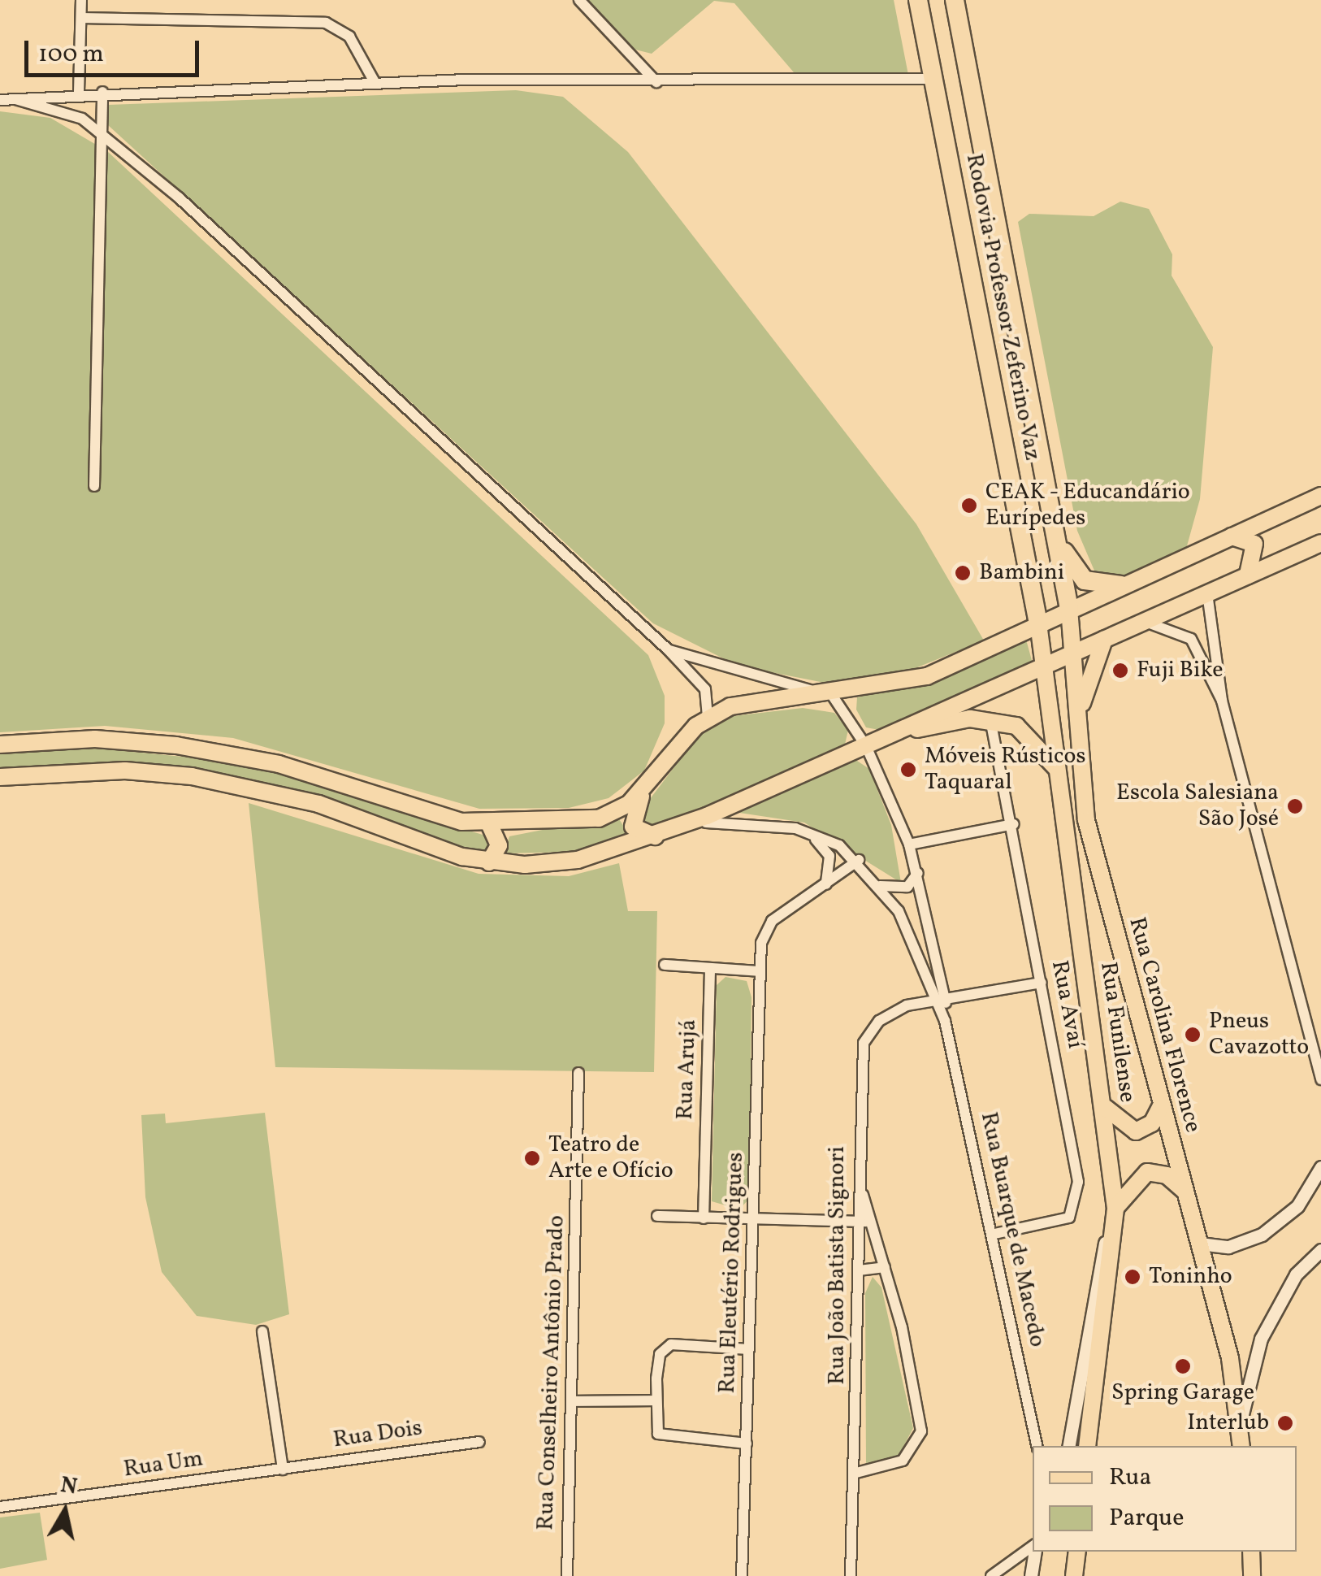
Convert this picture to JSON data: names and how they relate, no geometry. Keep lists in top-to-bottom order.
{
  "streets": {
    "highway": ["Rodovia Professor Zeferino Vaz"],
    "main road": ["Rua Carolina Florence", "Rua Funilense"],
    "street": [
      "Rua Avaí",
      "Rua Arujá",
      "Rua Buarque de Macedo",
      "Rua João Batista Signori",
      "Rua Eleutério Rodrigues",
      "Rua Conselheiro Antônio Prado",
      "Rua Dois",
      "Rua Um"
    ]
  },
  "crossings": [
    ["Rodovia Professor Zeferino Vaz", "Rua Carolina Florence"],
    ["Rodovia Professor Zeferino Vaz", "Rua Funilense"],
    ["Rua Avaí", "Rua Buarque de Macedo"],
    ["Rua Avaí", "Rua João Batista Signori"],
    ["Rua Buarque de Macedo", "Rua João Batista Signori"],
    ["Rua Buarque de Macedo", "Rua Eleutério Rodrigues"],
    ["Rua Dois", "Rua Um"]
  ],
  "places": [
    "CEAK - Educandário Eurípedes",
    "Bambini",
    "Fuji Bike",
    "Móveis Rústicos Taquaral",
    "Escola Salesiana São José",
    "Pneus Cavazotto",
    "Teatro de Arte e Ofício",
    "Toninho",
    "Spring Garage",
    "Interlub"
  ],
  "legend": ["Rua", "Parque"],
  "scale_bar": "100 m",
  "north": "top"
}
